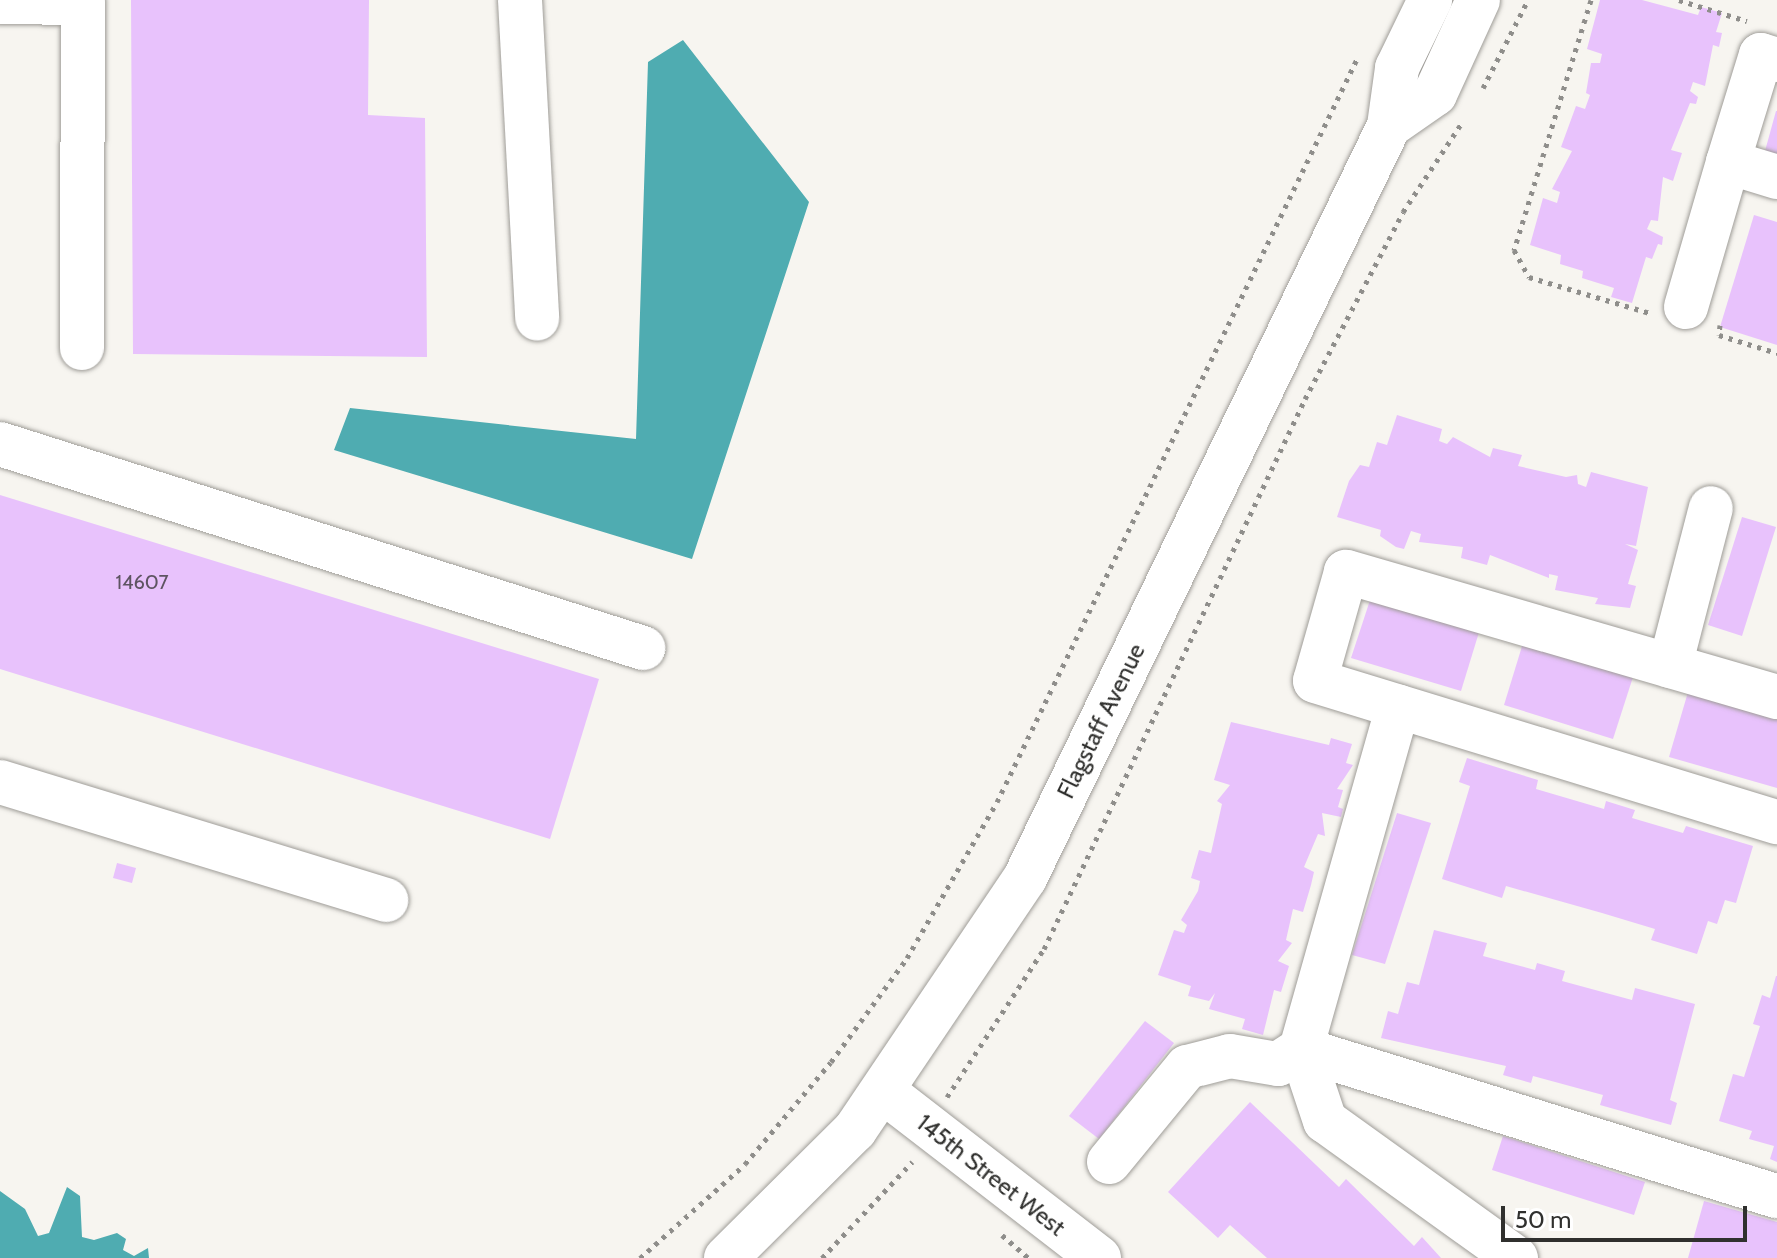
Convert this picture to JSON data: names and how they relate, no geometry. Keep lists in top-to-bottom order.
{
  "streets": {
    "street": ["Flagstaff Avenue", "145th Street West"]
  },
  "crossings": [
    ["Flagstaff Avenue", "145th Street West"]
  ],
  "house_numbers": ["14607"],
  "scale_bar": "50 m"
}
